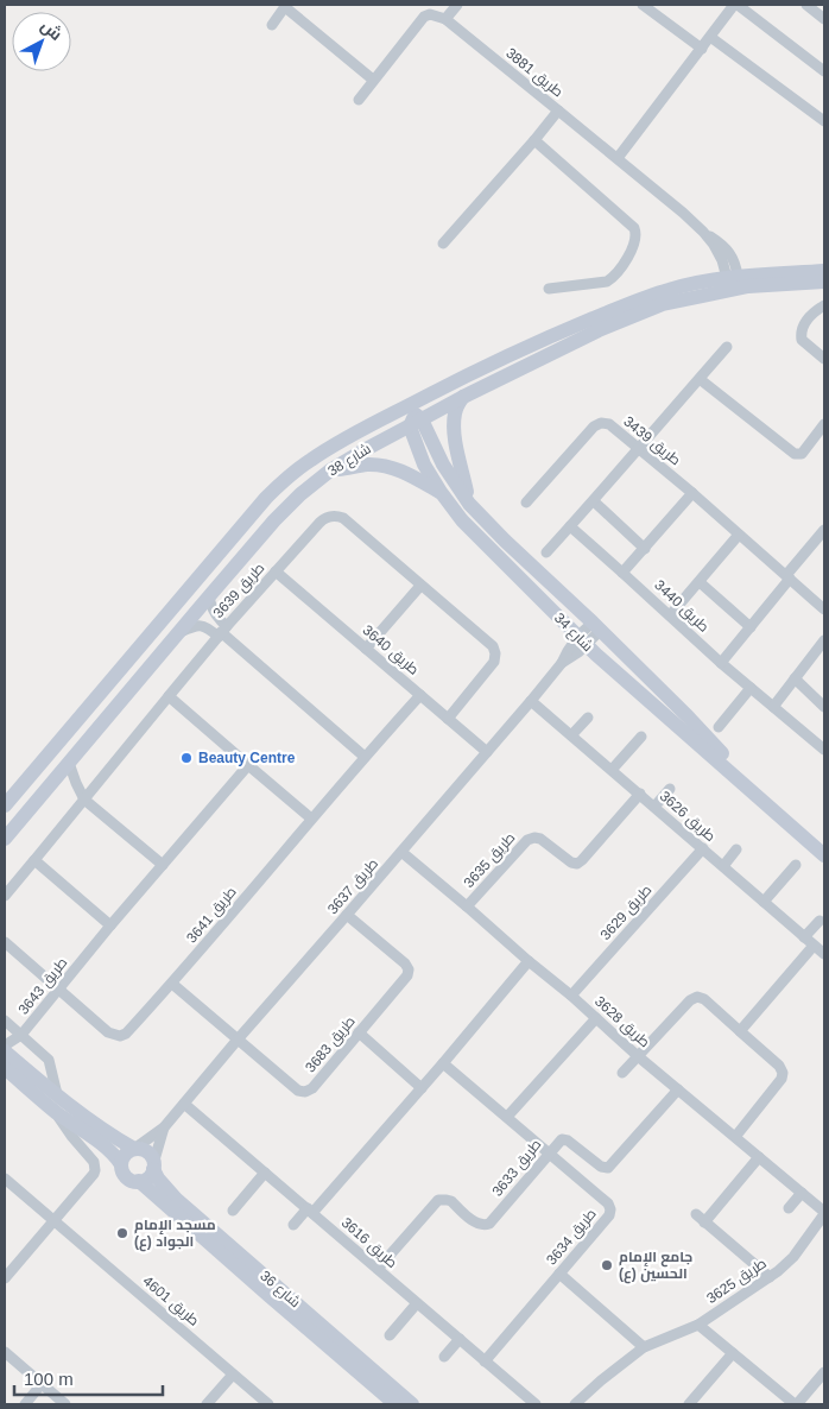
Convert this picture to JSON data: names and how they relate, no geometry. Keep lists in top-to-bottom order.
{
  "streets": {
    "street": [
      "طريق 3881",
      "طريق 3439",
      "شارع 38",
      "طريق 3639",
      "طريق 3440",
      "شارع 34",
      "طريق 3640",
      "طريق 3626",
      "طريق 3635",
      "طريق 3637",
      "طريق 3629",
      "طريق 3641",
      "طريق 3643",
      "طريق 3628",
      "طريق 3683",
      "طريق 3633",
      "طريق 3634",
      "طريق 3616",
      "طريق 3625",
      "شارع 36",
      "طريق 4601"
    ]
  },
  "crossings": [
    ["طريق 3881", "شارع 38"],
    ["شارع 38", "شارع 34"],
    ["طريق 3639", "طريق 3640"],
    ["طريق 3639", "طريق 3641"],
    ["شارع 34", "طريق 3637"],
    ["طريق 3640", "طريق 3637"],
    ["طريق 3640", "طريق 3641"],
    ["طريق 3626", "طريق 3635"],
    ["طريق 3626", "طريق 3637"],
    ["طريق 3626", "طريق 3629"],
    ["طريق 3635", "طريق 3628"],
    ["طريق 3637", "طريق 3628"],
    ["طريق 3637", "طريق 3683"],
    ["طريق 3637", "طريق 3616"],
    ["طريق 3637", "شارع 36"],
    ["طريق 3629", "طريق 3628"],
    ["طريق 3641", "طريق 3643"],
    ["طريق 3641", "طريق 3683"],
    ["طريق 3628", "طريق 3633"],
    ["طريق 3628", "طريق 3625"],
    ["طريق 3633", "طريق 3634"],
    ["طريق 3633", "طريق 3616"],
    ["طريق 3634", "طريق 3616"]
  ],
  "places": ["Beauty Centre", "مسجد الإمام الجواد (ع)", "جامع الإمام الحسين (ع)"],
  "scale_bar": "100 m",
  "north": "top right"
}
